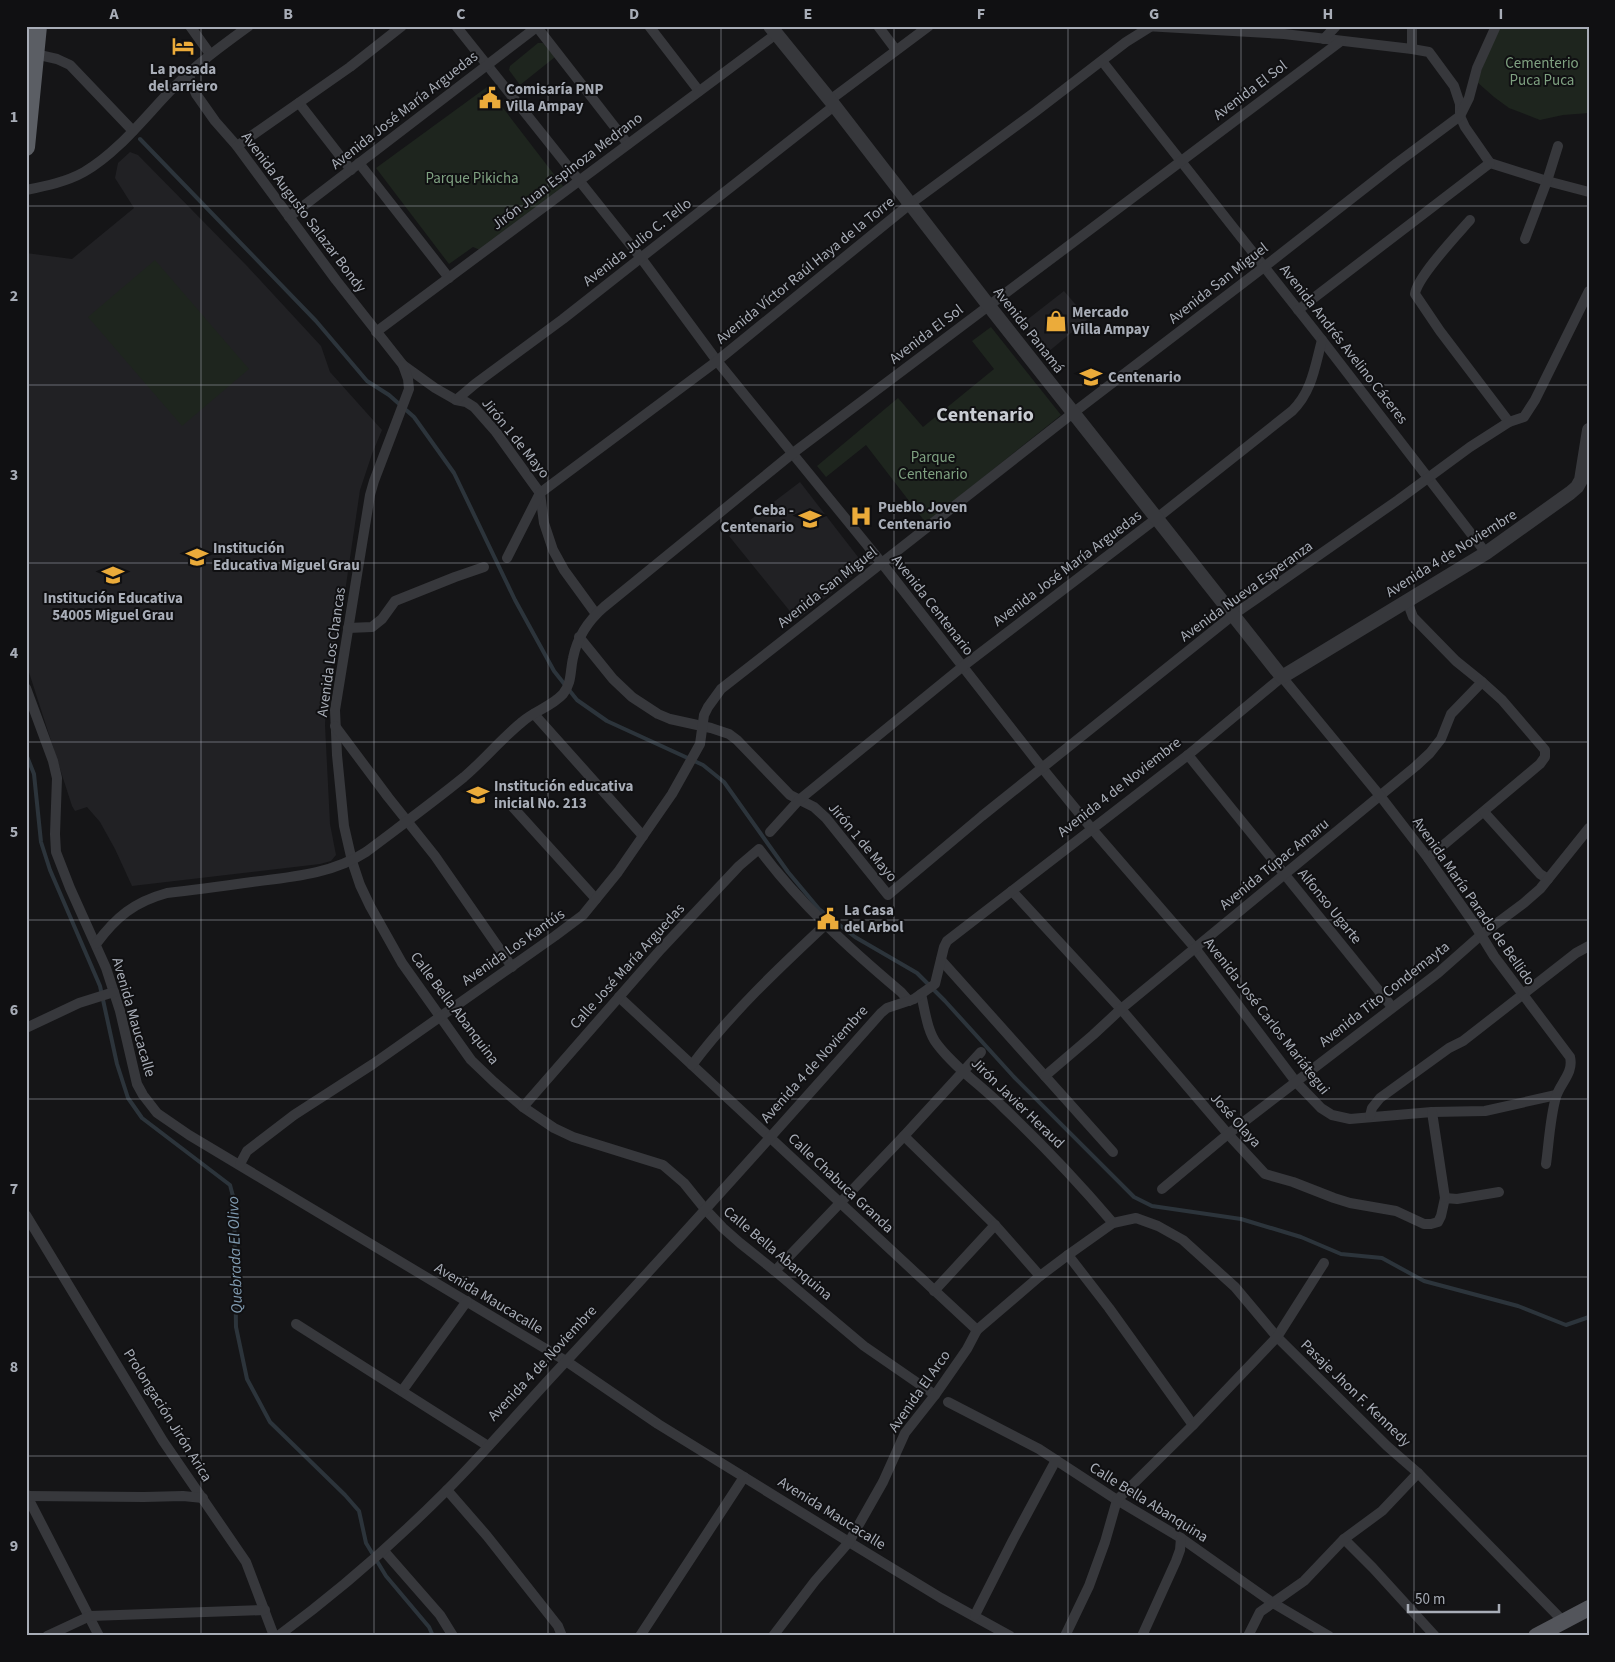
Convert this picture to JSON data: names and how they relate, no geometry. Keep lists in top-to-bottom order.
{
  "streets": {
    "street": [
      "Avenida El Sol",
      "Avenida José María Arguedas",
      "Jirón Juan Espinoza Medrano",
      "Avenida Augusto Salazar Bondy",
      "Avenida Julio C. Tello",
      "Avenida Víctor Raúl Haya de la Torre",
      "Avenida San Miguel",
      "Avenida Panamá",
      "Avenida Andrés Avelino Cáceres",
      "Jirón 1 de Mayo",
      "Avenida 4 de Noviembre",
      "Avenida Nueva Esperanza",
      "Avenida Centenario",
      "Avenida Los Chancas",
      "Avenida Túpac Amaru",
      "Avenida María Parado de Bellido",
      "Alfonso Ugarte",
      "Avenida Los Kantús",
      "Calle José María Arguedas",
      "Avenida Tito Condemayta",
      "Calle Bella Abanquina",
      "Avenida José Carlos Mariátegui",
      "Avenida Maucacalle",
      "Jirón Javier Heraud",
      "José Olaya",
      "Calle Chabuca Granda",
      "Avenida El Arco",
      "Pasaje Jhon F. Kennedy",
      "Prolongación Jirón Arica"
    ]
  },
  "crossings": [
    ["Avenida El Sol", "Avenida Panamá"],
    ["Avenida El Sol", "Avenida Andrés Avelino Cáceres"],
    ["Avenida El Sol", "Jirón 1 de Mayo"],
    ["Avenida El Sol", "Avenida Centenario"],
    ["Avenida José María Arguedas", "Avenida Augusto Salazar Bondy"],
    ["Avenida José María Arguedas", "Avenida Panamá"],
    ["Avenida José María Arguedas", "Avenida Andrés Avelino Cáceres"],
    ["Avenida José María Arguedas", "Jirón 1 de Mayo"],
    ["Avenida José María Arguedas", "Avenida Centenario"],
    ["Jirón Juan Espinoza Medrano", "Avenida Augusto Salazar Bondy"],
    ["Jirón Juan Espinoza Medrano", "Avenida Panamá"],
    ["Jirón Juan Espinoza Medrano", "Avenida Centenario"],
    ["Avenida Augusto Salazar Bondy", "Jirón 1 de Mayo"],
    ["Avenida Augusto Salazar Bondy", "Avenida Los Chancas"],
    ["Avenida Julio C. Tello", "Avenida Panamá"],
    ["Avenida Julio C. Tello", "Jirón 1 de Mayo"],
    ["Avenida Julio C. Tello", "Avenida Centenario"],
    ["Avenida Víctor Raúl Haya de la Torre", "Avenida Panamá"],
    ["Avenida Víctor Raúl Haya de la Torre", "Avenida Andrés Avelino Cáceres"],
    ["Avenida Víctor Raúl Haya de la Torre", "Jirón 1 de Mayo"],
    ["Avenida Víctor Raúl Haya de la Torre", "Avenida Centenario"],
    ["Avenida San Miguel", "Avenida Panamá"],
    ["Avenida San Miguel", "Avenida Andrés Avelino Cáceres"],
    ["Avenida San Miguel", "Jirón 1 de Mayo"],
    ["Avenida San Miguel", "Avenida Centenario"],
    ["Avenida San Miguel", "Avenida Los Kantús"],
    ["Avenida Panamá", "Avenida 4 de Noviembre"],
    ["Avenida Panamá", "Avenida Nueva Esperanza"],
    ["Avenida Panamá", "Avenida María Parado de Bellido"],
    ["Avenida Andrés Avelino Cáceres", "Avenida 4 de Noviembre"],
    ["Avenida Andrés Avelino Cáceres", "Avenida Nueva Esperanza"],
    ["Jirón 1 de Mayo", "Avenida Nueva Esperanza"],
    ["Jirón 1 de Mayo", "Avenida Los Chancas"],
    ["Avenida 4 de Noviembre", "Avenida Centenario"],
    ["Avenida 4 de Noviembre", "Avenida María Parado de Bellido"],
    ["Avenida 4 de Noviembre", "Alfonso Ugarte"],
    ["Avenida 4 de Noviembre", "Calle Bella Abanquina"],
    ["Avenida 4 de Noviembre", "Avenida José Carlos Mariátegui"],
    ["Avenida 4 de Noviembre", "Avenida Maucacalle"],
    ["Avenida 4 de Noviembre", "Jirón Javier Heraud"],
    ["Avenida 4 de Noviembre", "José Olaya"],
    ["Avenida 4 de Noviembre", "Calle Chabuca Granda"],
    ["Avenida Nueva Esperanza", "Avenida Centenario"],
    ["Avenida Centenario", "Avenida José Carlos Mariátegui"],
    ["Avenida Los Chancas", "Calle Bella Abanquina"],
    ["Avenida Túpac Amaru", "Avenida María Parado de Bellido"],
    ["Avenida Túpac Amaru", "Alfonso Ugarte"],
    ["Avenida Túpac Amaru", "Avenida José Carlos Mariátegui"],
    ["Avenida Túpac Amaru", "José Olaya"],
    ["Avenida María Parado de Bellido", "Avenida Tito Condemayta"],
    ["Avenida María Parado de Bellido", "Avenida José Carlos Mariátegui"],
    ["Alfonso Ugarte", "Avenida Tito Condemayta"],
    ["Avenida Los Kantús", "Calle Bella Abanquina"],
    ["Avenida Los Kantús", "Avenida Maucacalle"],
    ["Calle José María Arguedas", "Calle Bella Abanquina"],
    ["Calle José María Arguedas", "Calle Chabuca Granda"],
    ["Avenida Tito Condemayta", "Avenida José Carlos Mariátegui"],
    ["Avenida Tito Condemayta", "José Olaya"],
    ["Calle Bella Abanquina", "Avenida El Arco"],
    ["Avenida Maucacalle", "Avenida El Arco"],
    ["Jirón Javier Heraud", "Avenida El Arco"],
    ["Jirón Javier Heraud", "Pasaje Jhon F. Kennedy"],
    ["Calle Chabuca Granda", "Avenida El Arco"],
    ["Avenida El Arco", "Pasaje Jhon F. Kennedy"]
  ],
  "districts": ["Centenario"],
  "water": ["Quebrada El Olivo"],
  "parks": ["Cementerio Puca Puca", "Parque Pikicha", "Parque Centenario"],
  "places": {
    "hotel": ["La posada del arriero"],
    "public building": ["Comisaría PNP Villa Ampay", "La Casa del Arbol"],
    "shop": ["Mercado Villa Ampay"],
    "school or university": [
      "Centenario",
      "Ceba - Centenario",
      "Institución Educativa Miguel Grau",
      "Institución Educativa 54005 Miguel Grau",
      "Institución educativa inicial No. 213"
    ],
    "hospital": ["Pueblo Joven Centenario"]
  },
  "scale_bar": "50 m",
  "grid": {
    "columns": [
      "A",
      "B",
      "C",
      "D",
      "E",
      "F",
      "G",
      "H",
      "I"
    ],
    "rows": [
      "1",
      "2",
      "3",
      "4",
      "5",
      "6",
      "7",
      "8",
      "9"
    ]
  }
}
